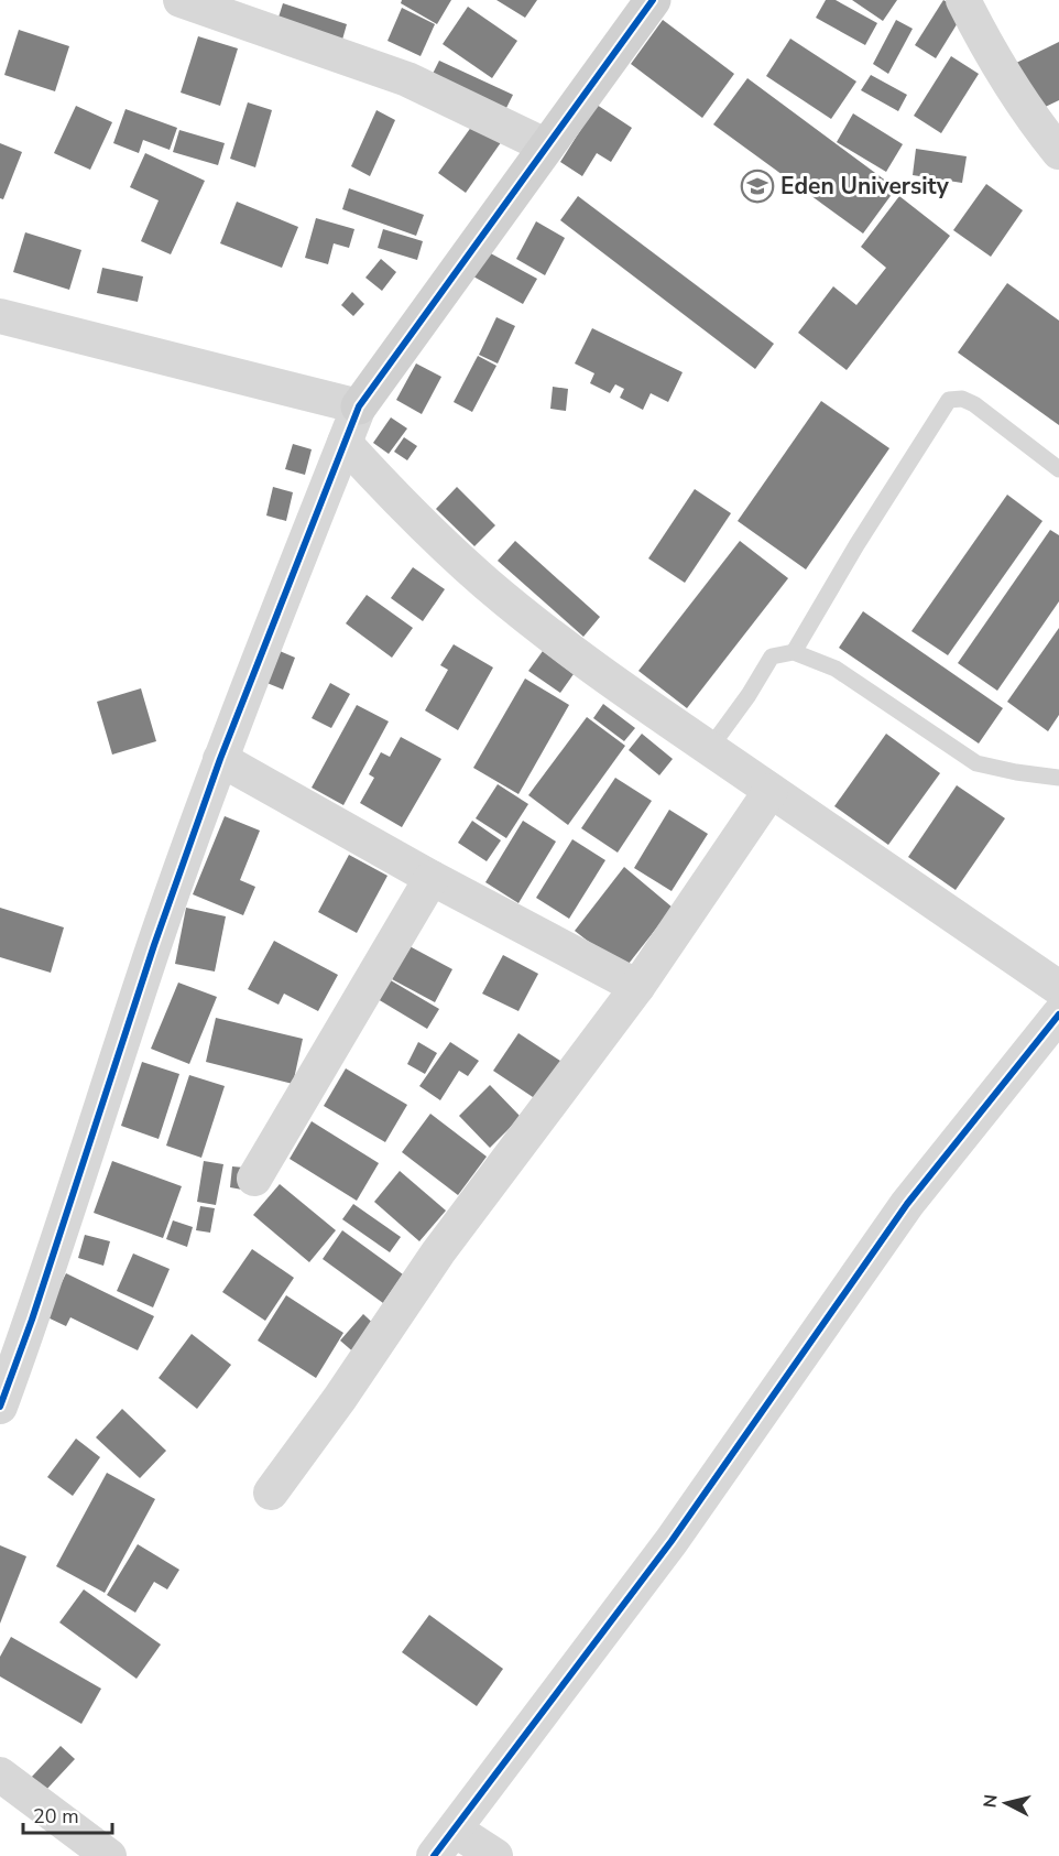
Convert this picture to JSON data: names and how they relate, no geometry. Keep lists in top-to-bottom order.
{
  "places": {
    "school or university": ["Eden University"]
  },
  "scale_bar": "20 m",
  "north": "left"
}
